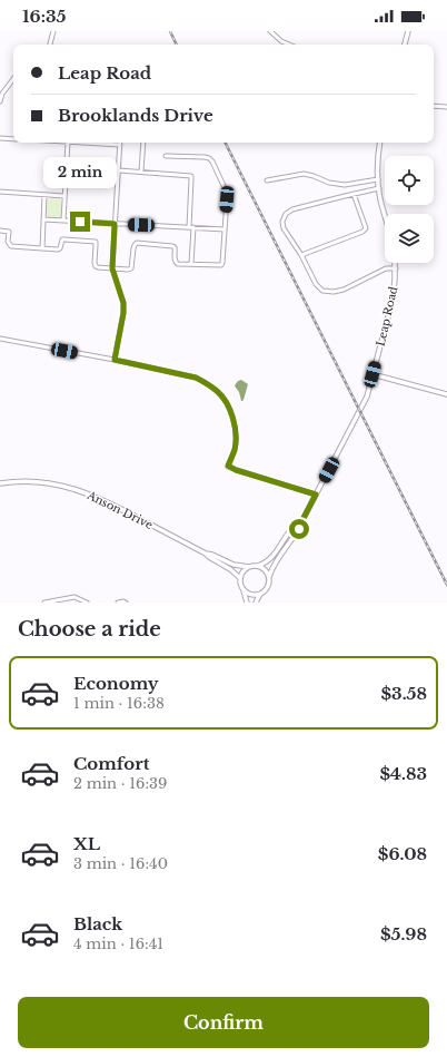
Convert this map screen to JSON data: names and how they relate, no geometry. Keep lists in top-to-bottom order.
{
  "streets": {
    "street": ["Leap Road", "Anson Drive"]
  },
  "crossings": [
    ["Leap Road", "Anson Drive"]
  ],
  "page": {
    "status": "16:35",
    "banner": ["Leap Road", "Brooklands Drive"],
    "bubble": "2 min",
    "heading": "Choose a ride",
    "list": [
      {
        "name": "Economy",
        "note": "1 min · 16:38",
        "value": "$3.58"
      },
      {
        "name": "Comfort",
        "note": "2 min · 16:39",
        "value": "$4.83"
      },
      {
        "name": "XL",
        "note": "3 min · 16:40",
        "value": "$6.08"
      },
      {
        "name": "Black",
        "note": "4 min · 16:41",
        "value": "$5.98"
      }
    ],
    "buttons": "Confirm"
  }
}
